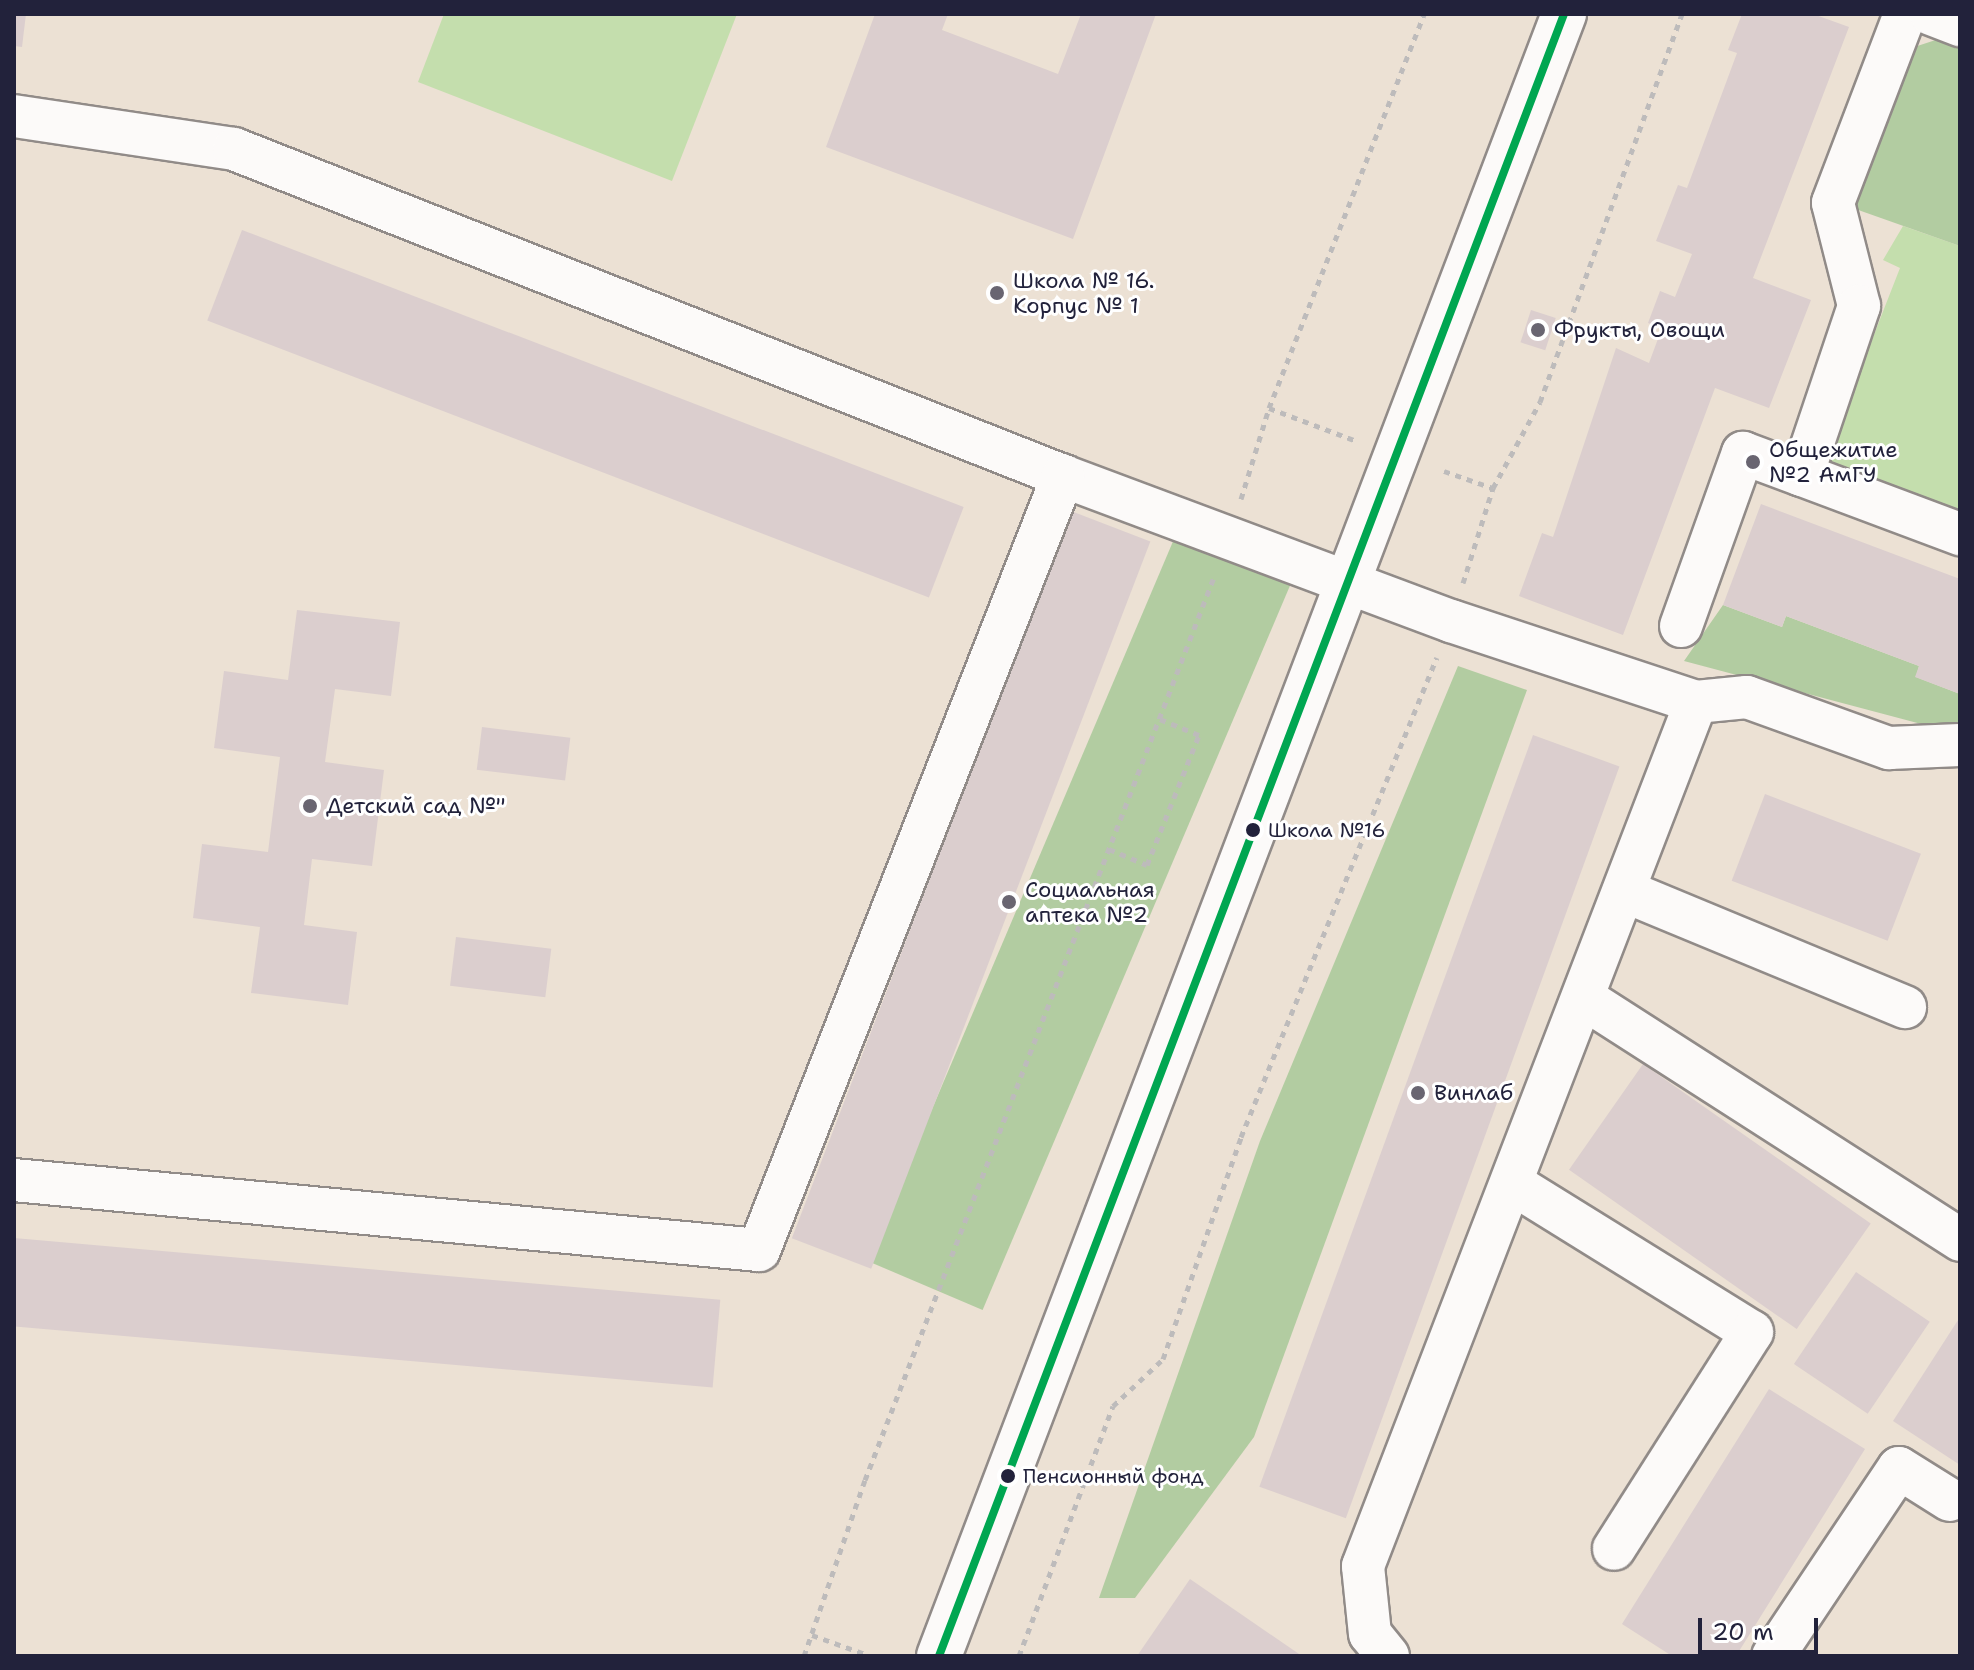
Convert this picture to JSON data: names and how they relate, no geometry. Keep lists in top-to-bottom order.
{
  "places": [
    "Школа № 16. Корпус № 1",
    "Фрукты, Овощи",
    "Общежитие №2 АмГУ",
    "Детский сад №\"",
    "Школа №16",
    "Социальная аптека №2",
    "Винлаб",
    "Пенсионный фонд"
  ],
  "scale_bar": "20 m"
}
